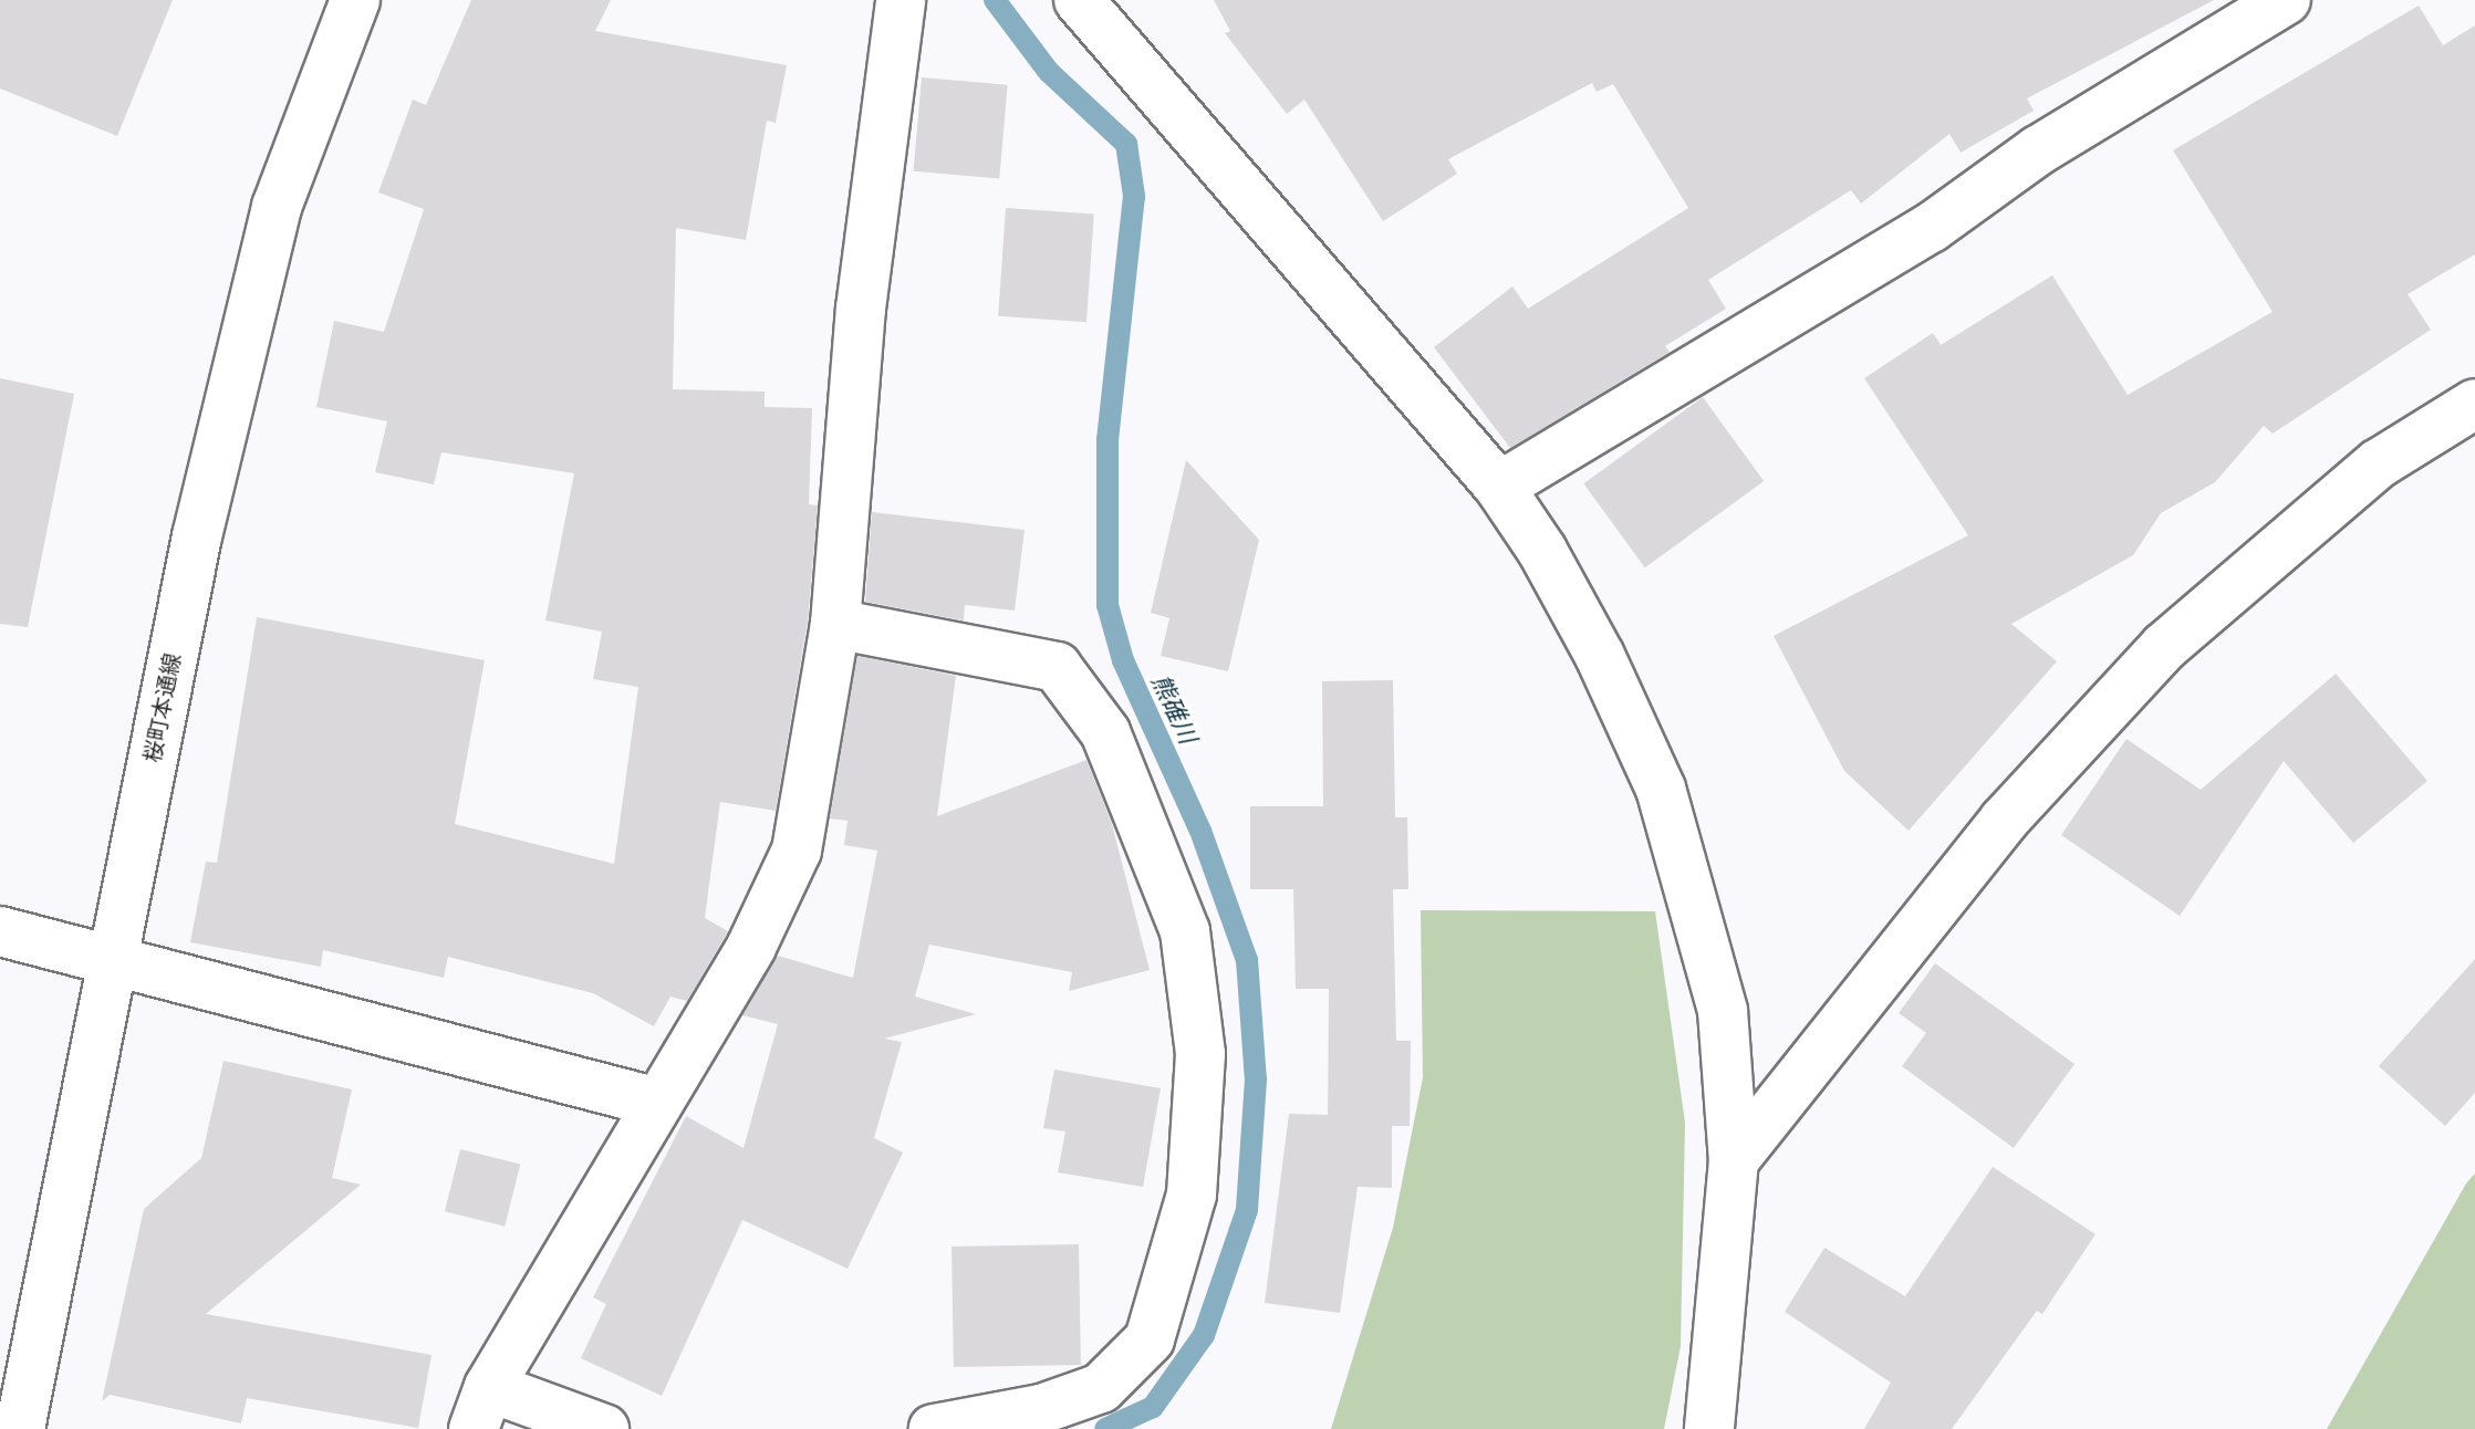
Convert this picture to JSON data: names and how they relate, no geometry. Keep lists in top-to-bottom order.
{
  "streets": {
    "street": ["桜町本通線"]
  },
  "water": ["熊碓川"]
}
